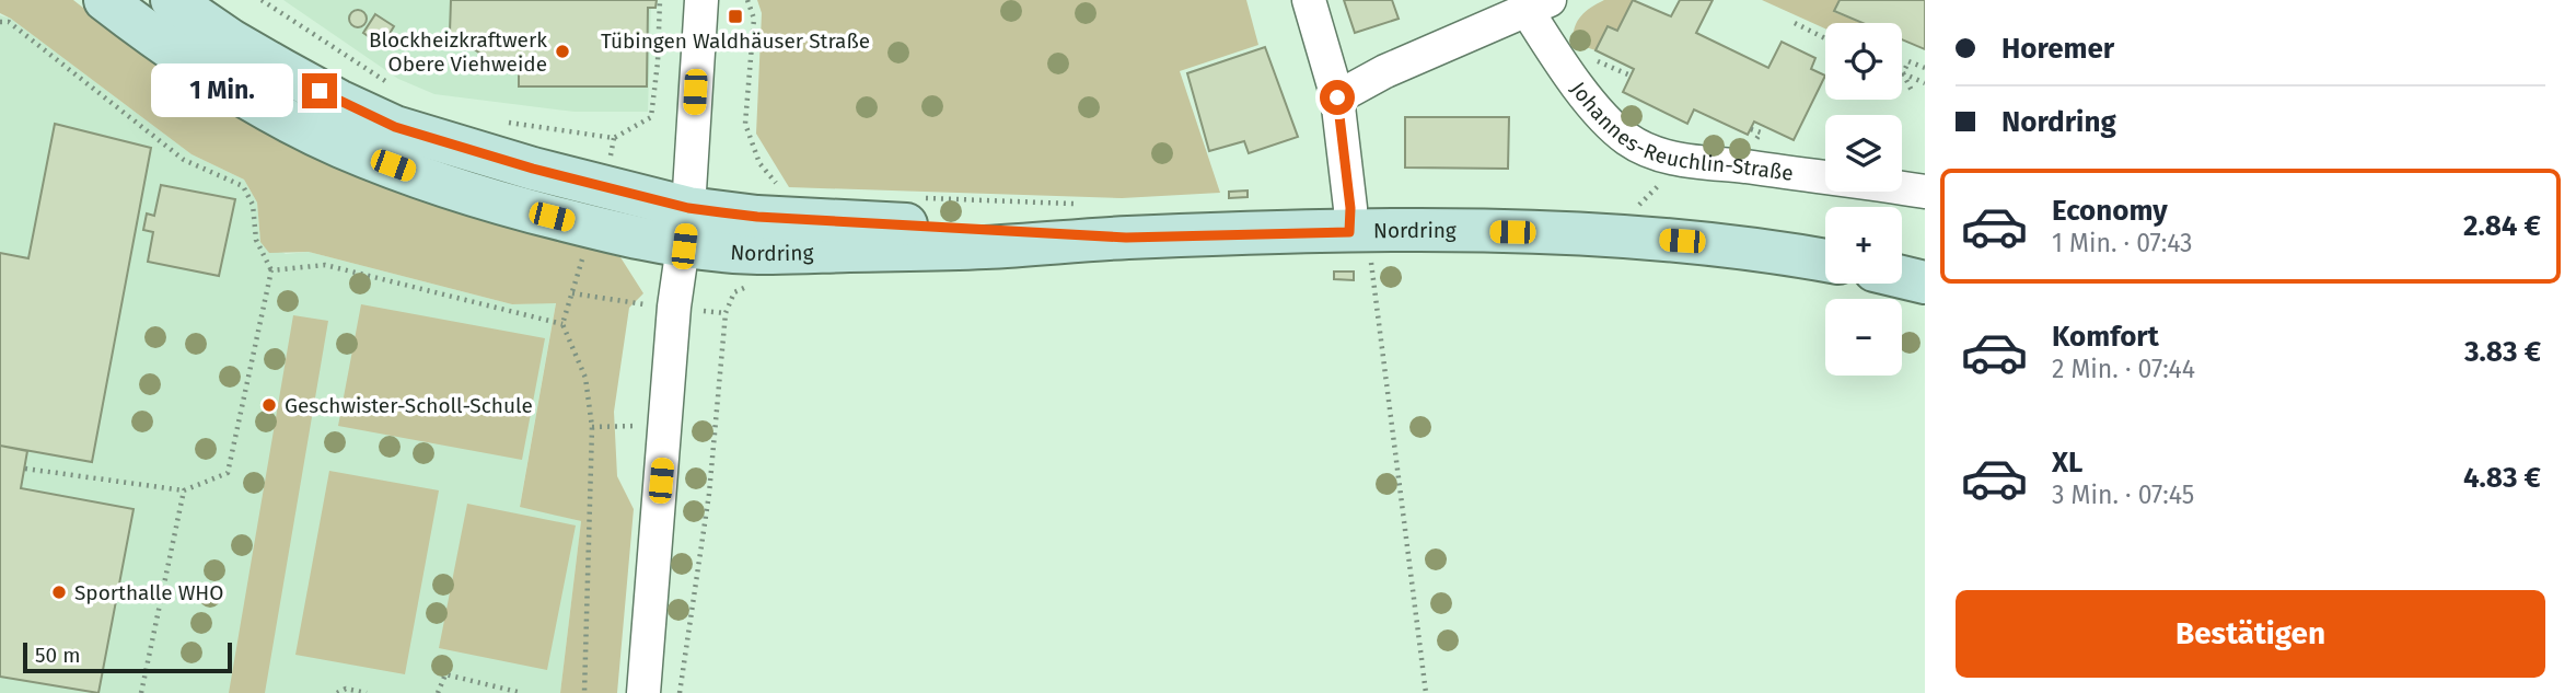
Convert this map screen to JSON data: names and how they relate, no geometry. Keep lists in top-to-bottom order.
{
  "streets": {
    "street": ["Johannes-Reuchlin-Straße", "Nordring"]
  },
  "places": {
    "transit": ["Tübingen Waldhäuser Straße"],
    "other": ["Blockheizkraftwerk Obere Viehweide", "Geschwister-Scholl-Schule", "Sporthalle WHO"]
  },
  "scale_bar": "50 m",
  "page": {
    "banner": ["Horemer", "Nordring"],
    "map_buttons": ["+", "−"],
    "bubble": "1 Min.",
    "list": [
      {
        "name": "Economy",
        "note": "1 Min. · 07:43",
        "value": "2.84 €"
      },
      {
        "name": "Komfort",
        "note": "2 Min. · 07:44",
        "value": "3.83 €"
      },
      {
        "name": "XL",
        "note": "3 Min. · 07:45",
        "value": "4.83 €"
      }
    ],
    "buttons": "Bestätigen",
    "scale": "50 m"
  }
}
